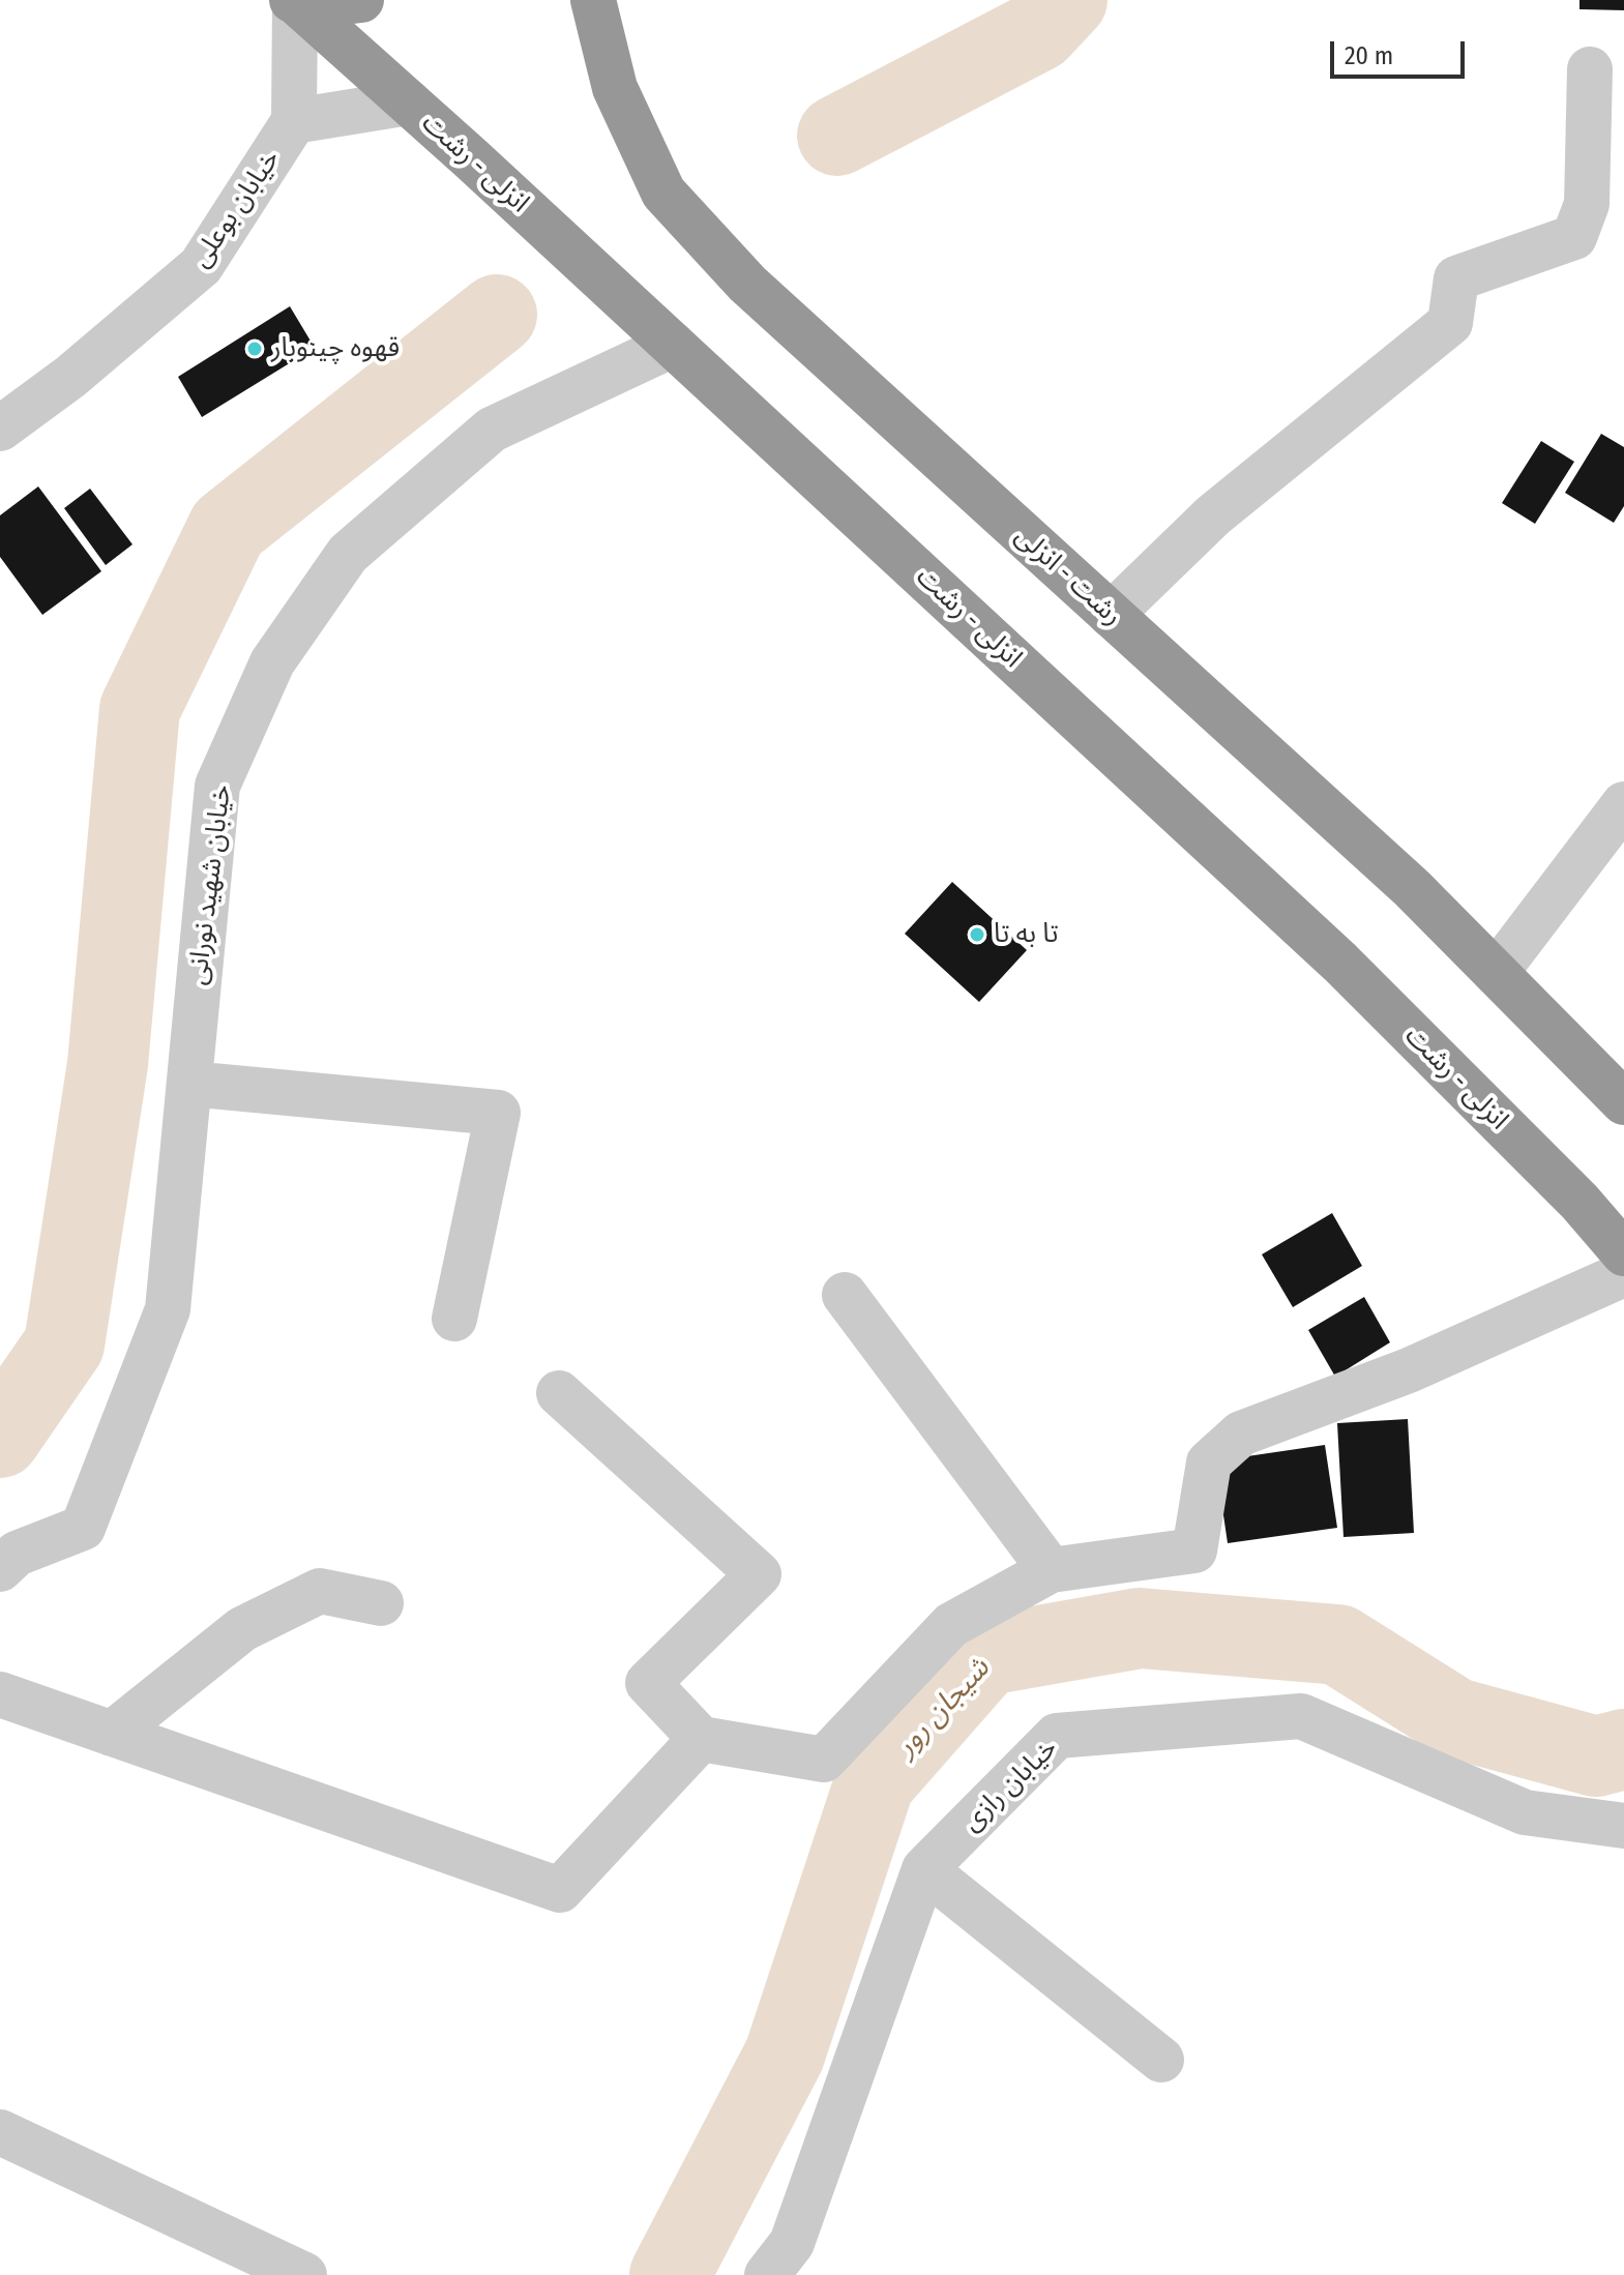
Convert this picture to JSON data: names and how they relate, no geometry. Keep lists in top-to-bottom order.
{
  "streets": {
    "highway": ["انزلی - رشت", "رشت - انزلی"],
    "street": ["خیابان بوعلی", "خیابان شهید نورانی", "خیابان رازی"]
  },
  "crossings": [
    ["انزلی - رشت", "خیابان بوعلی"],
    ["انزلی - رشت", "خیابان شهید نورانی"]
  ],
  "water": ["شیجان رور"],
  "places": ["قهوه چینوبار", "تا به تا"],
  "scale_bar": "20 m"
}
